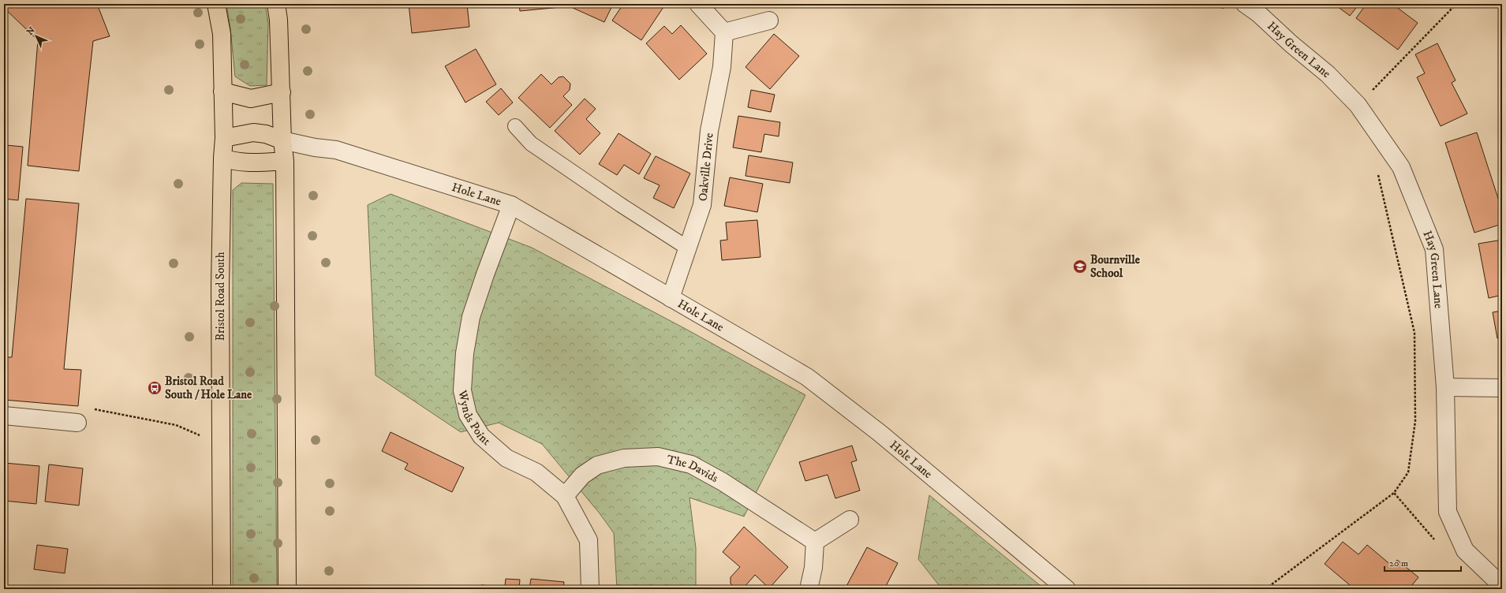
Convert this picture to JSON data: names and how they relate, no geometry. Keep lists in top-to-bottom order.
{
  "streets": {
    "highway": ["Bristol Road South"],
    "street": [
      "Hay Green Lane",
      "Oakville Drive",
      "Hole Lane",
      "Wynds Point",
      "The Davids"
    ]
  },
  "crossings": [
    ["Oakville Drive", "Hole Lane"],
    ["Hole Lane", "Wynds Point"],
    ["Wynds Point", "The Davids"]
  ],
  "places": {
    "school or university": ["Bournville School"],
    "bus stop": ["Bristol Road South / Hole Lane"]
  },
  "scale_bar": "20 m",
  "north": "top left"
}
